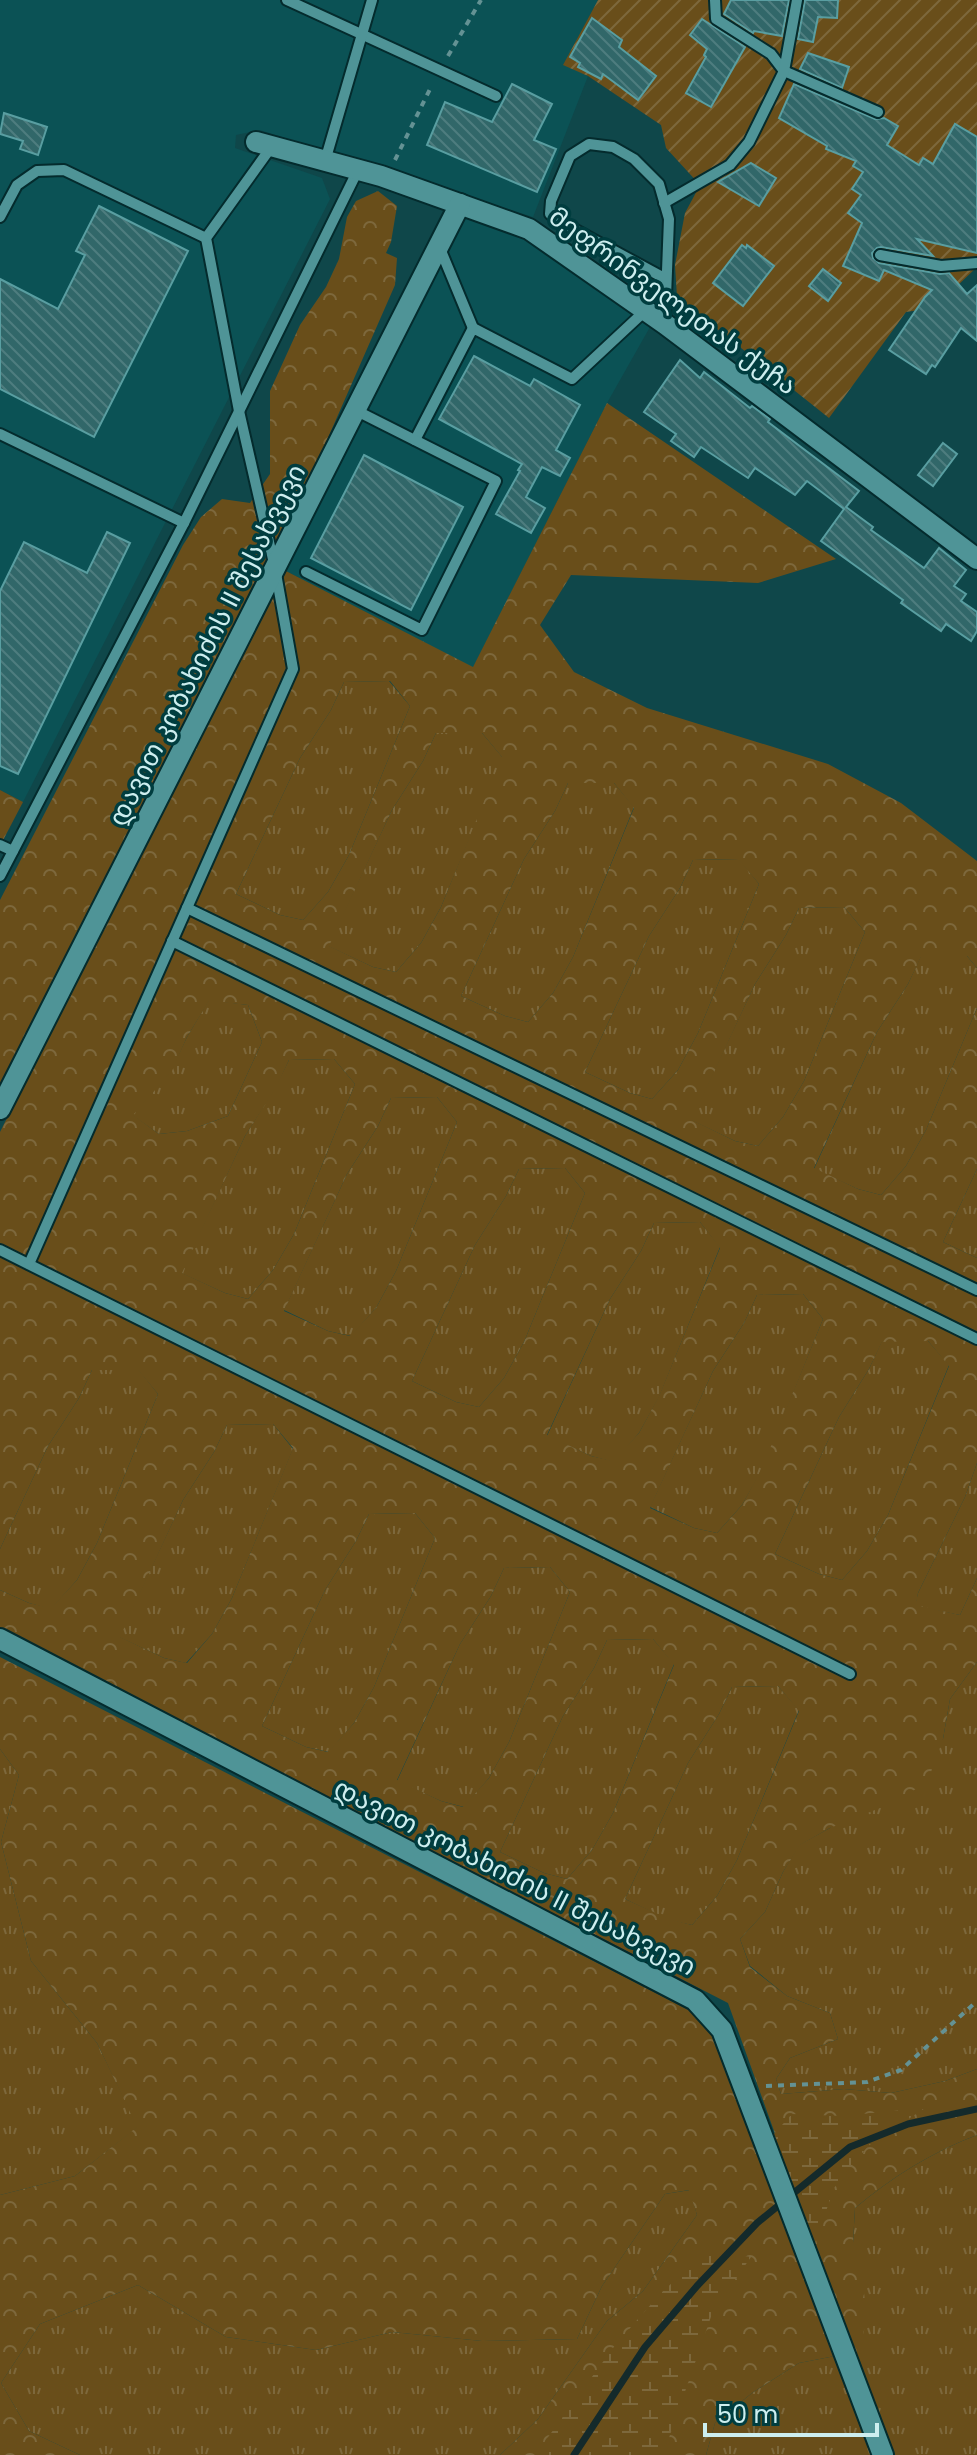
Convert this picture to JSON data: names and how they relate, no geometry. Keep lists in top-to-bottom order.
{
  "streets": {
    "street": ["მეფრინველეთას ქუჩა", "დავით კობახიძის II შესახვევი"]
  },
  "crossings": [
    ["მეფრინველეთას ქუჩა", "დავით კობახიძის II შესახვევი"]
  ],
  "scale_bar": "50 m"
}
